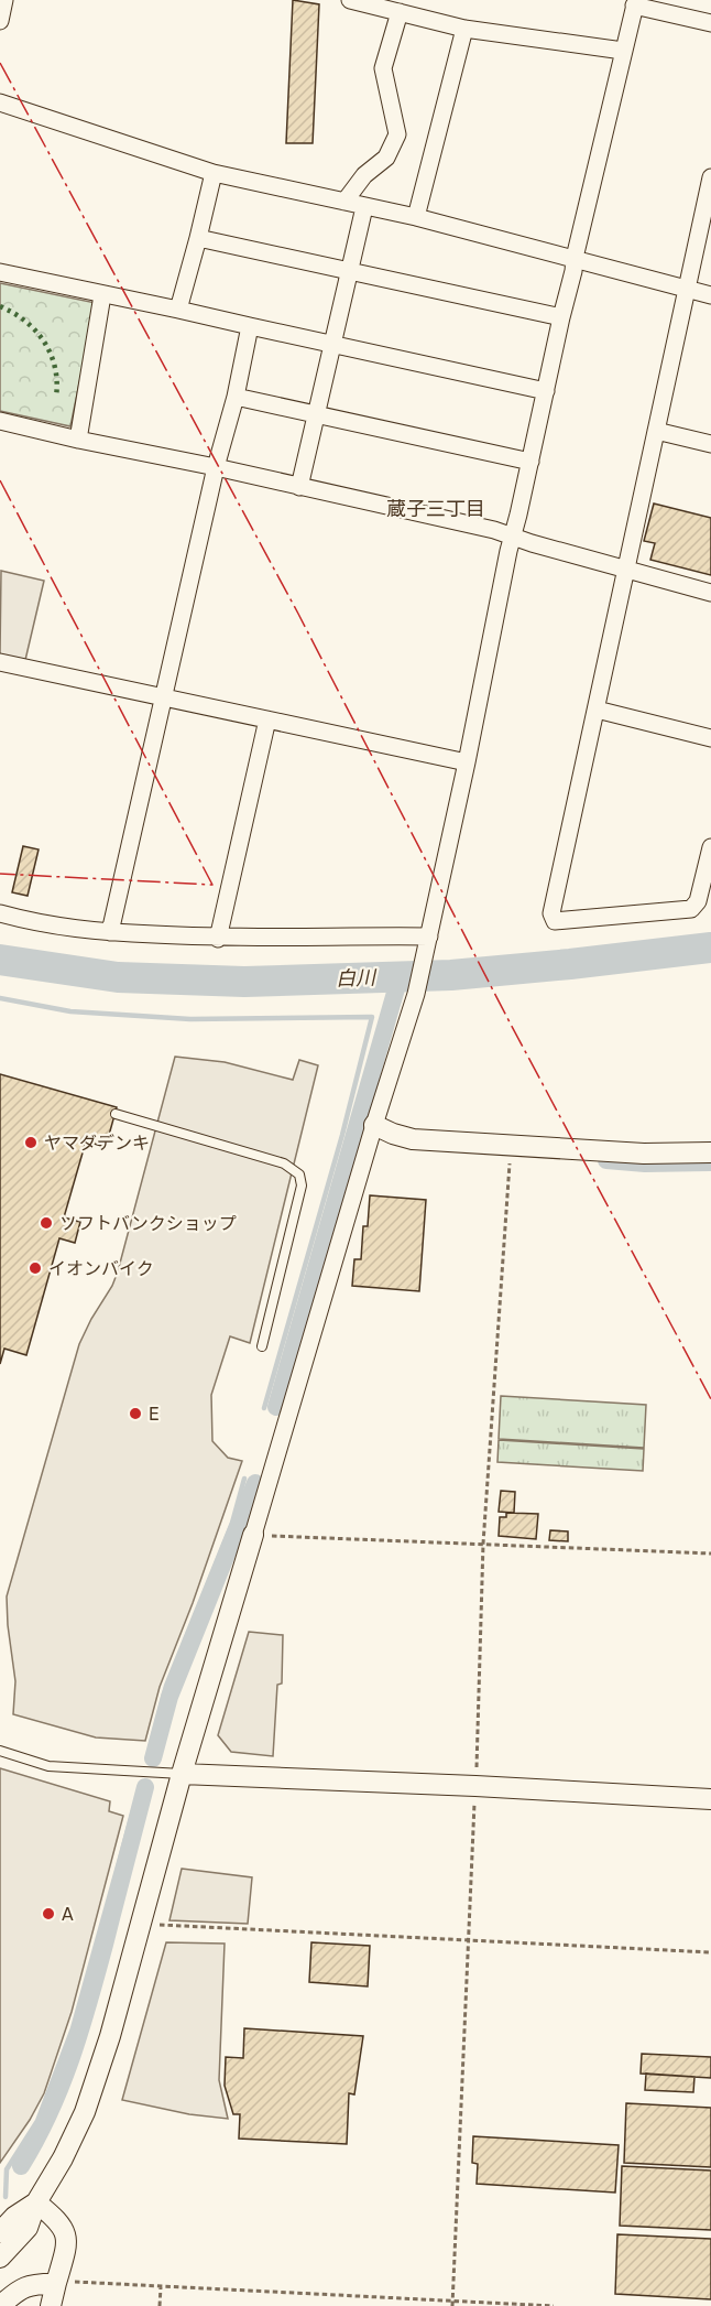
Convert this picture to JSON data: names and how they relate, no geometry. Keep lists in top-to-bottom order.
{
  "districts": ["蔵子三丁目"],
  "water": ["白川"],
  "places": [
    "ヤマダデンキ",
    "ソフトバンクショップ",
    "イオンバイク",
    "E",
    "A"
  ]
}
